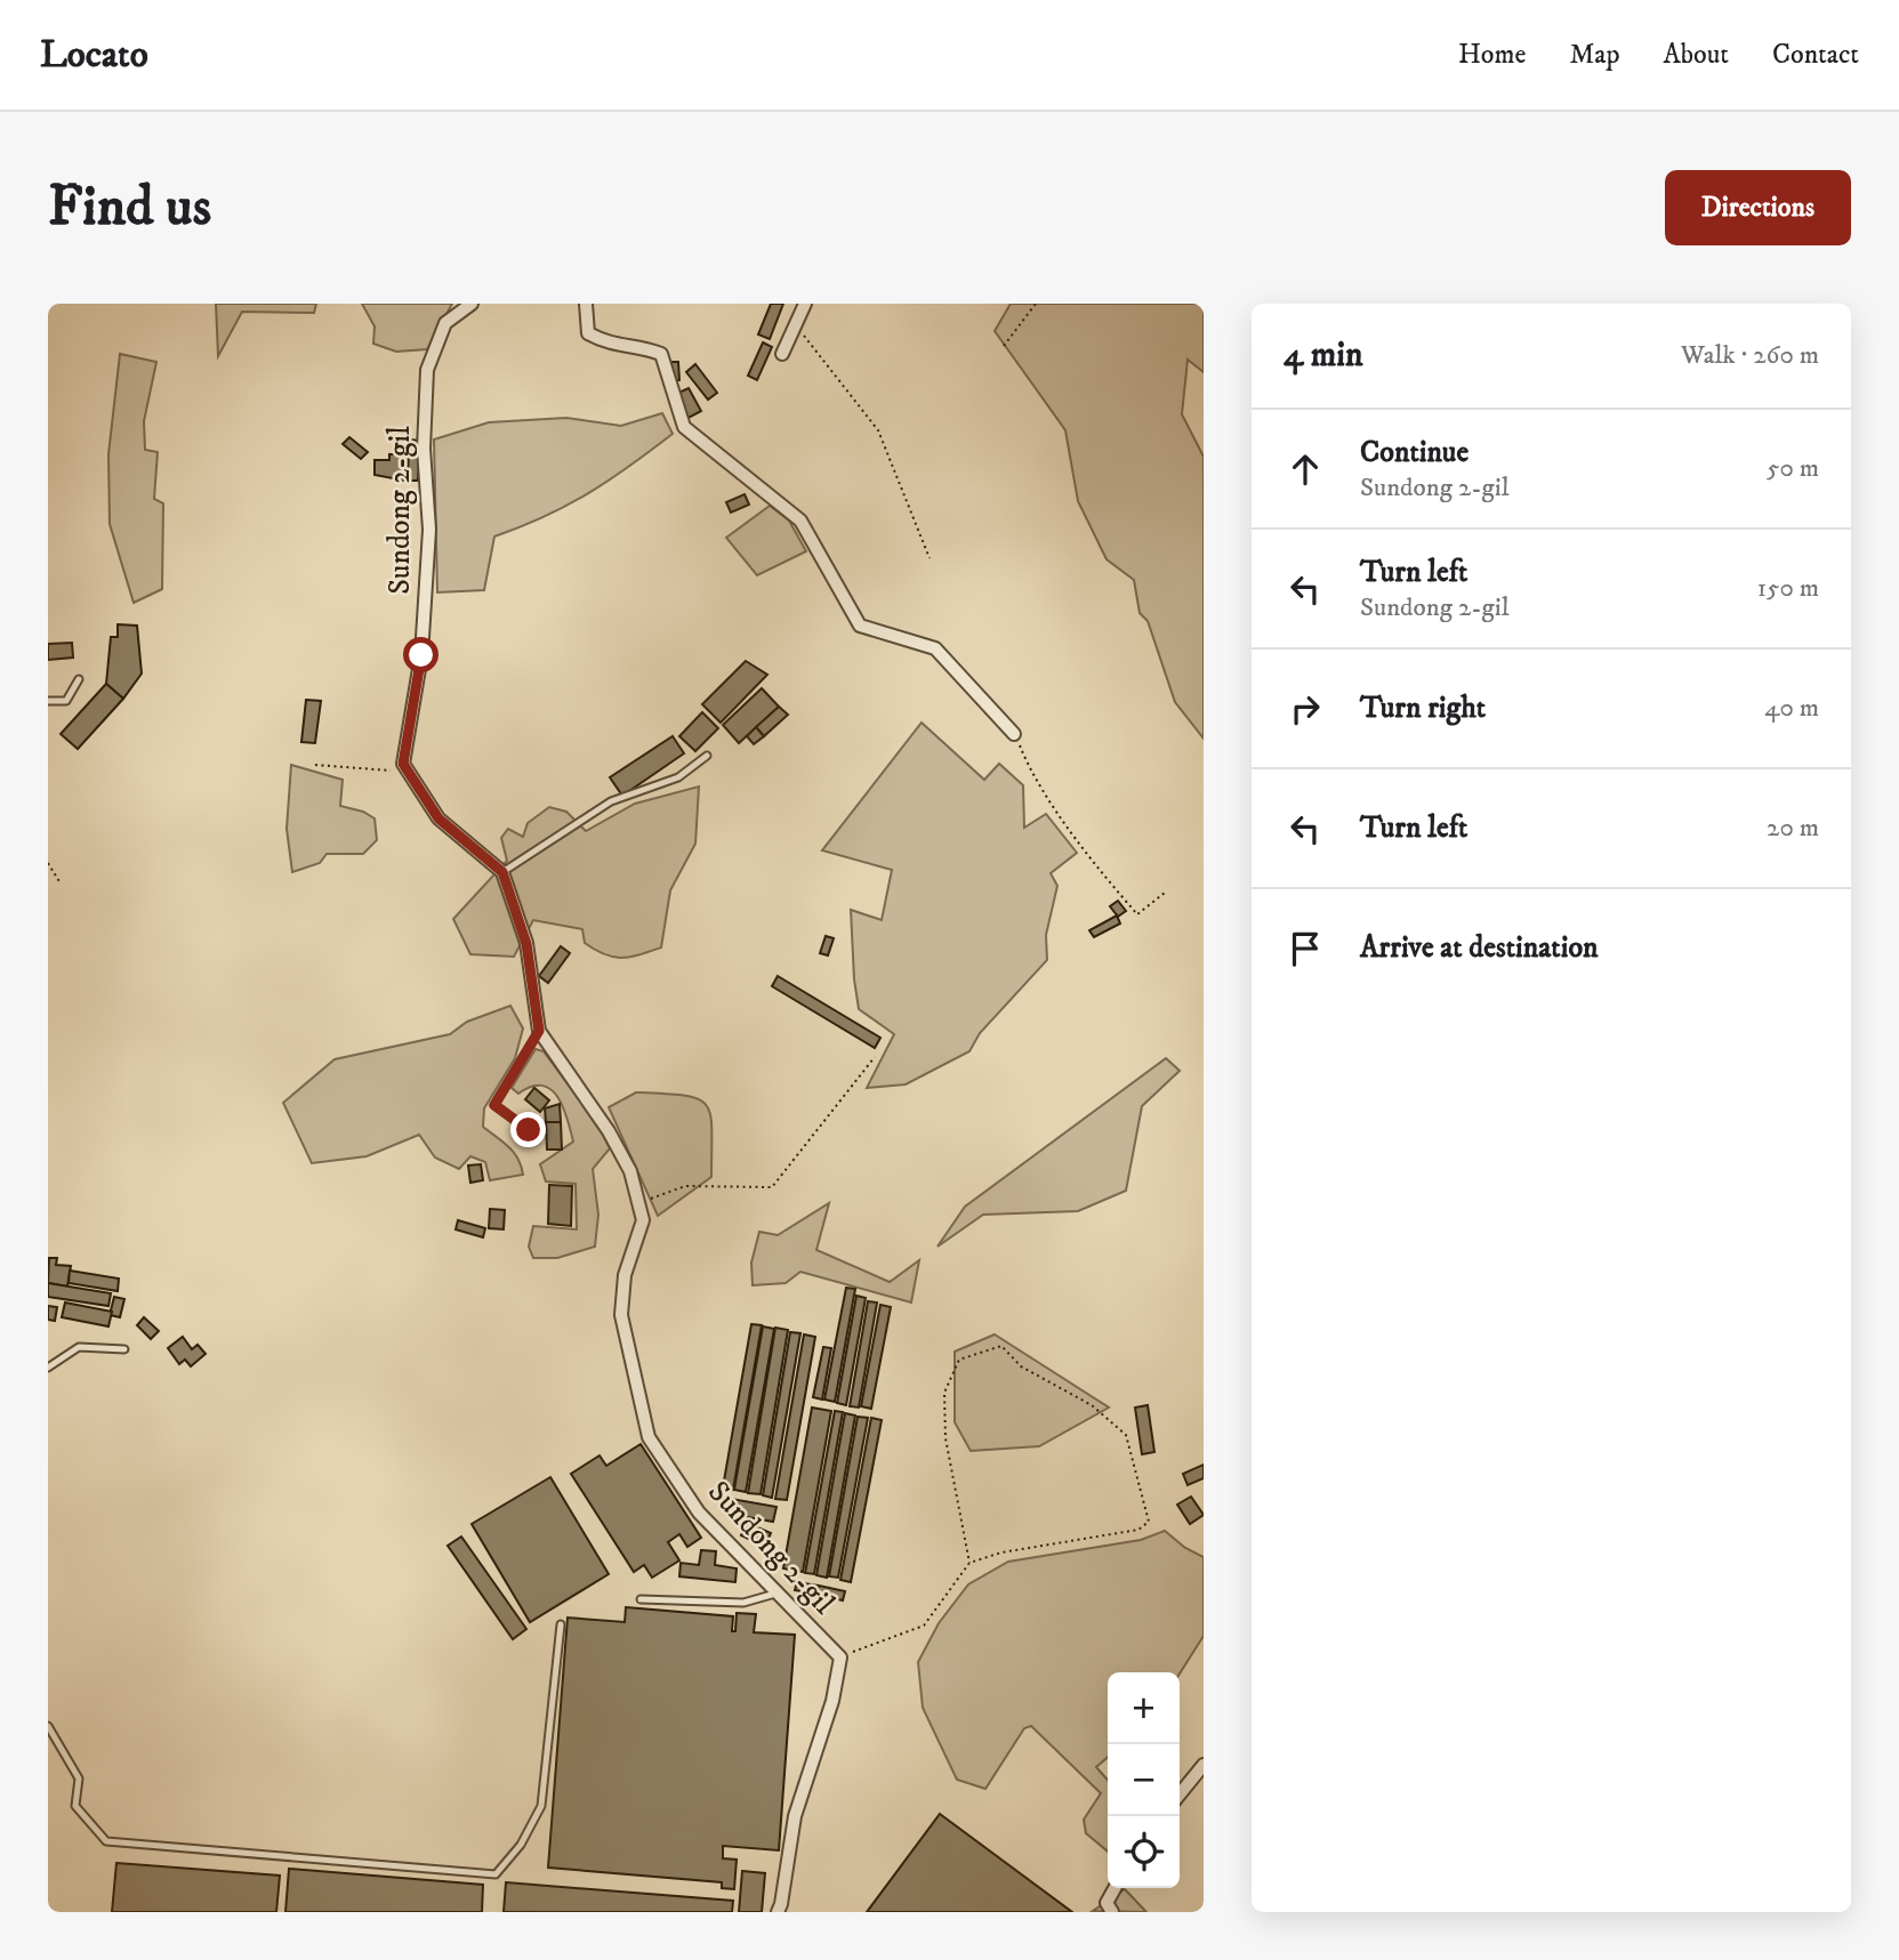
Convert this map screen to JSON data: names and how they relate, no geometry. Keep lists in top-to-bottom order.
{
  "streets": {
    "street": ["Sundong 2-gil"]
  },
  "page": {
    "header": "Locato",
    "nav": [
      "Home",
      "Map",
      "About",
      "Contact"
    ],
    "buttons": "Directions",
    "title": "Find us",
    "heading": ["4 min", "Walk · 260 m"],
    "list": [
      ["Continue", "Sundong 2-gil", "50 m"],
      ["Turn left", "Sundong 2-gil", "150 m"],
      ["Turn right", "40 m"],
      ["Turn left", "20 m"],
      "Arrive at destination"
    ],
    "map_buttons": ["+", "−"]
  }
}
